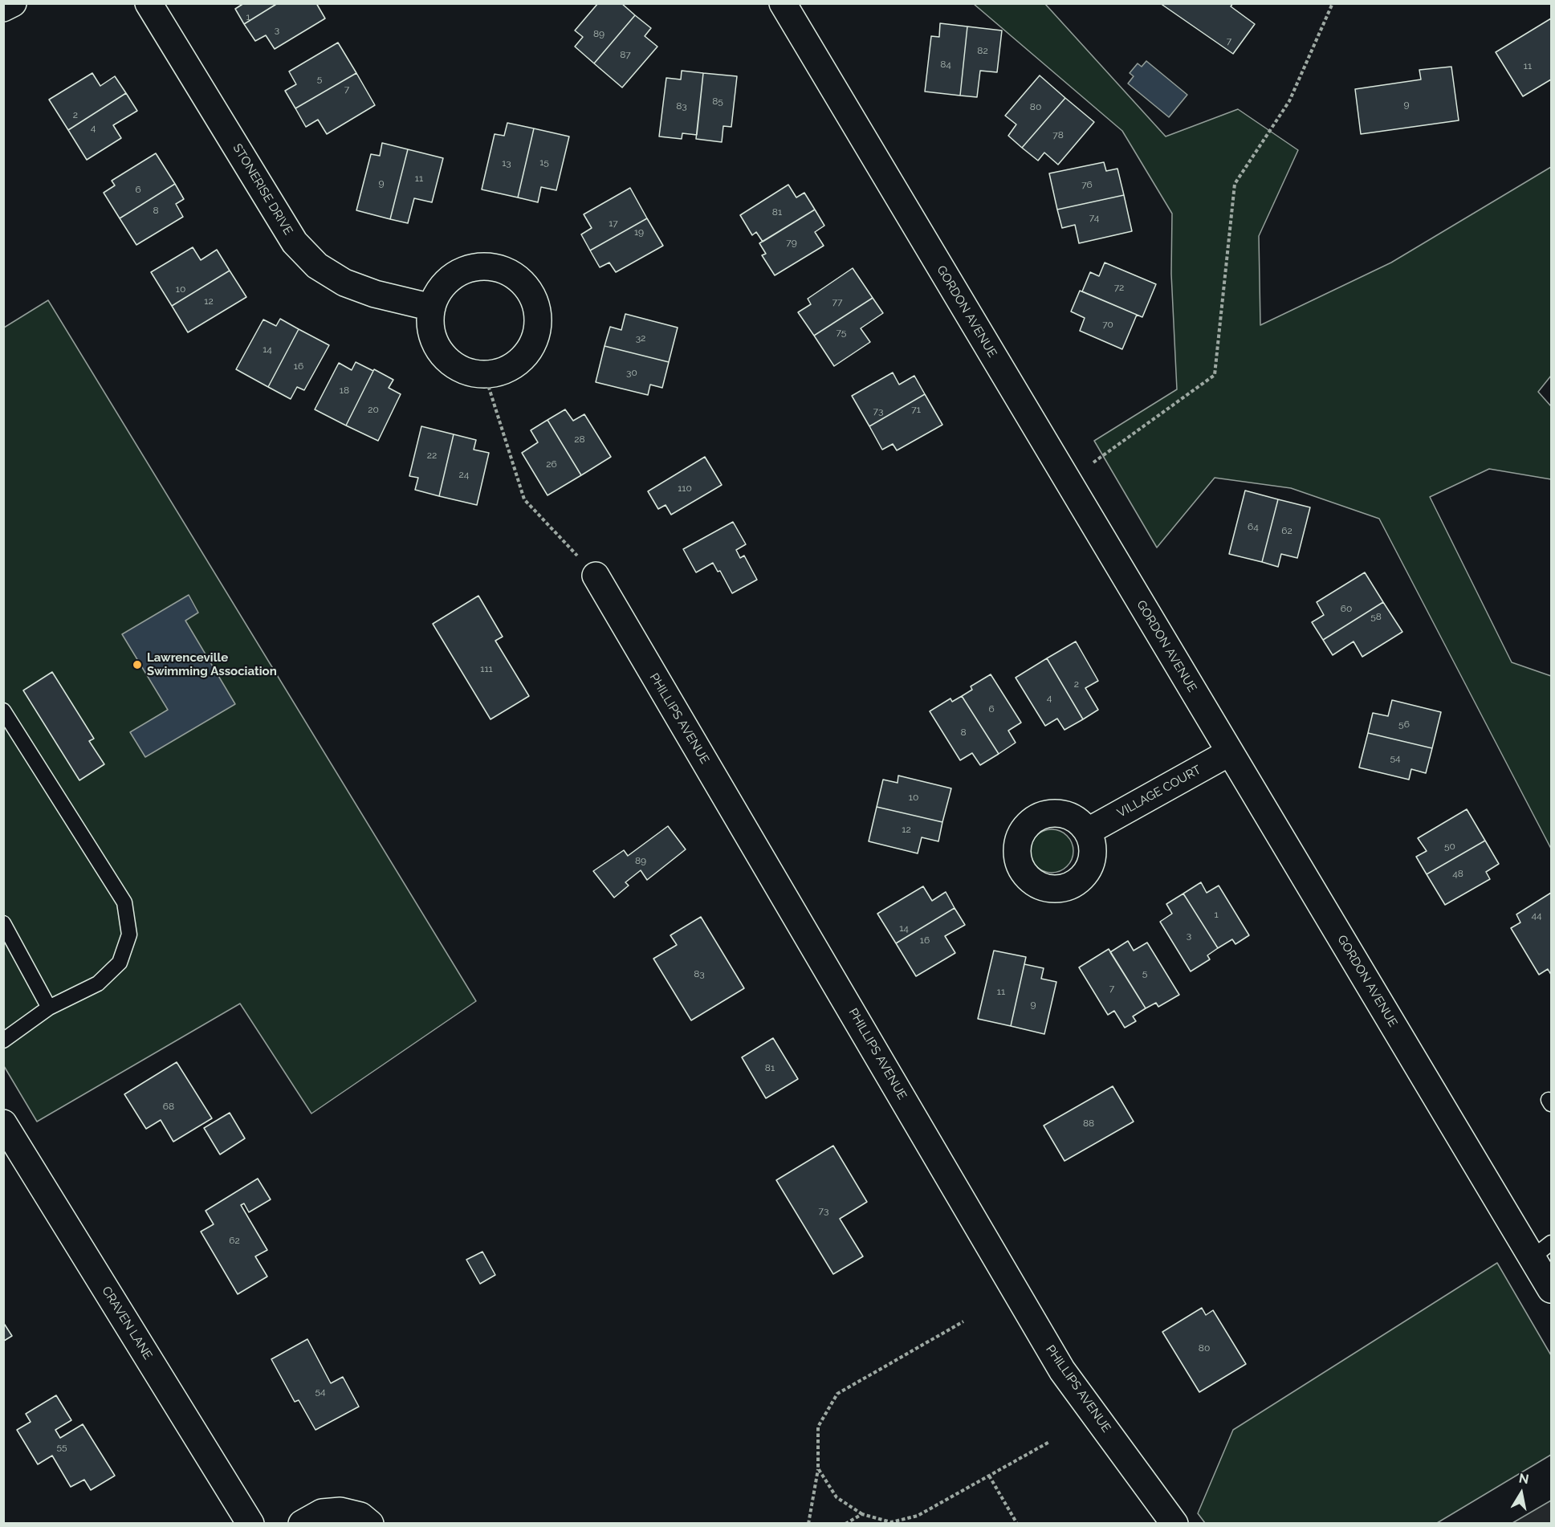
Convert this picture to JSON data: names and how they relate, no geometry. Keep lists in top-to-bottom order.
{
  "streets": {
    "street": [
      "STONERISE DRIVE",
      "GORDON AVENUE",
      "PHILLIPS AVENUE",
      "VILLAGE COURT",
      "CRAVEN LANE"
    ]
  },
  "crossings": [
    ["GORDON AVENUE", "VILLAGE COURT"]
  ],
  "places": ["Lawrenceville Swimming Association"],
  "house_numbers": [
    "1",
    "3",
    "89",
    "7",
    "82",
    "87",
    "84",
    "11",
    "5",
    "7",
    "85",
    "9",
    "83",
    "80",
    "2",
    "4",
    "78",
    "15",
    "13",
    "11",
    "9",
    "76",
    "6",
    "8",
    "81",
    "74",
    "17",
    "19",
    "79",
    "72",
    "10",
    "12",
    "77",
    "70",
    "75",
    "32",
    "14",
    "16",
    "30",
    "18",
    "20",
    "71",
    "73",
    "28",
    "22",
    "26",
    "24",
    "110",
    "64",
    "62",
    "60",
    "58",
    "111",
    "2",
    "4",
    "6",
    "56",
    "8",
    "54",
    "10",
    "12",
    "50",
    "89",
    "48",
    "1",
    "44",
    "14",
    "3",
    "16",
    "5",
    "83",
    "7",
    "11",
    "9",
    "81",
    "68",
    "88",
    "73",
    "62",
    "80",
    "54",
    "55"
  ],
  "north": "top"
}
